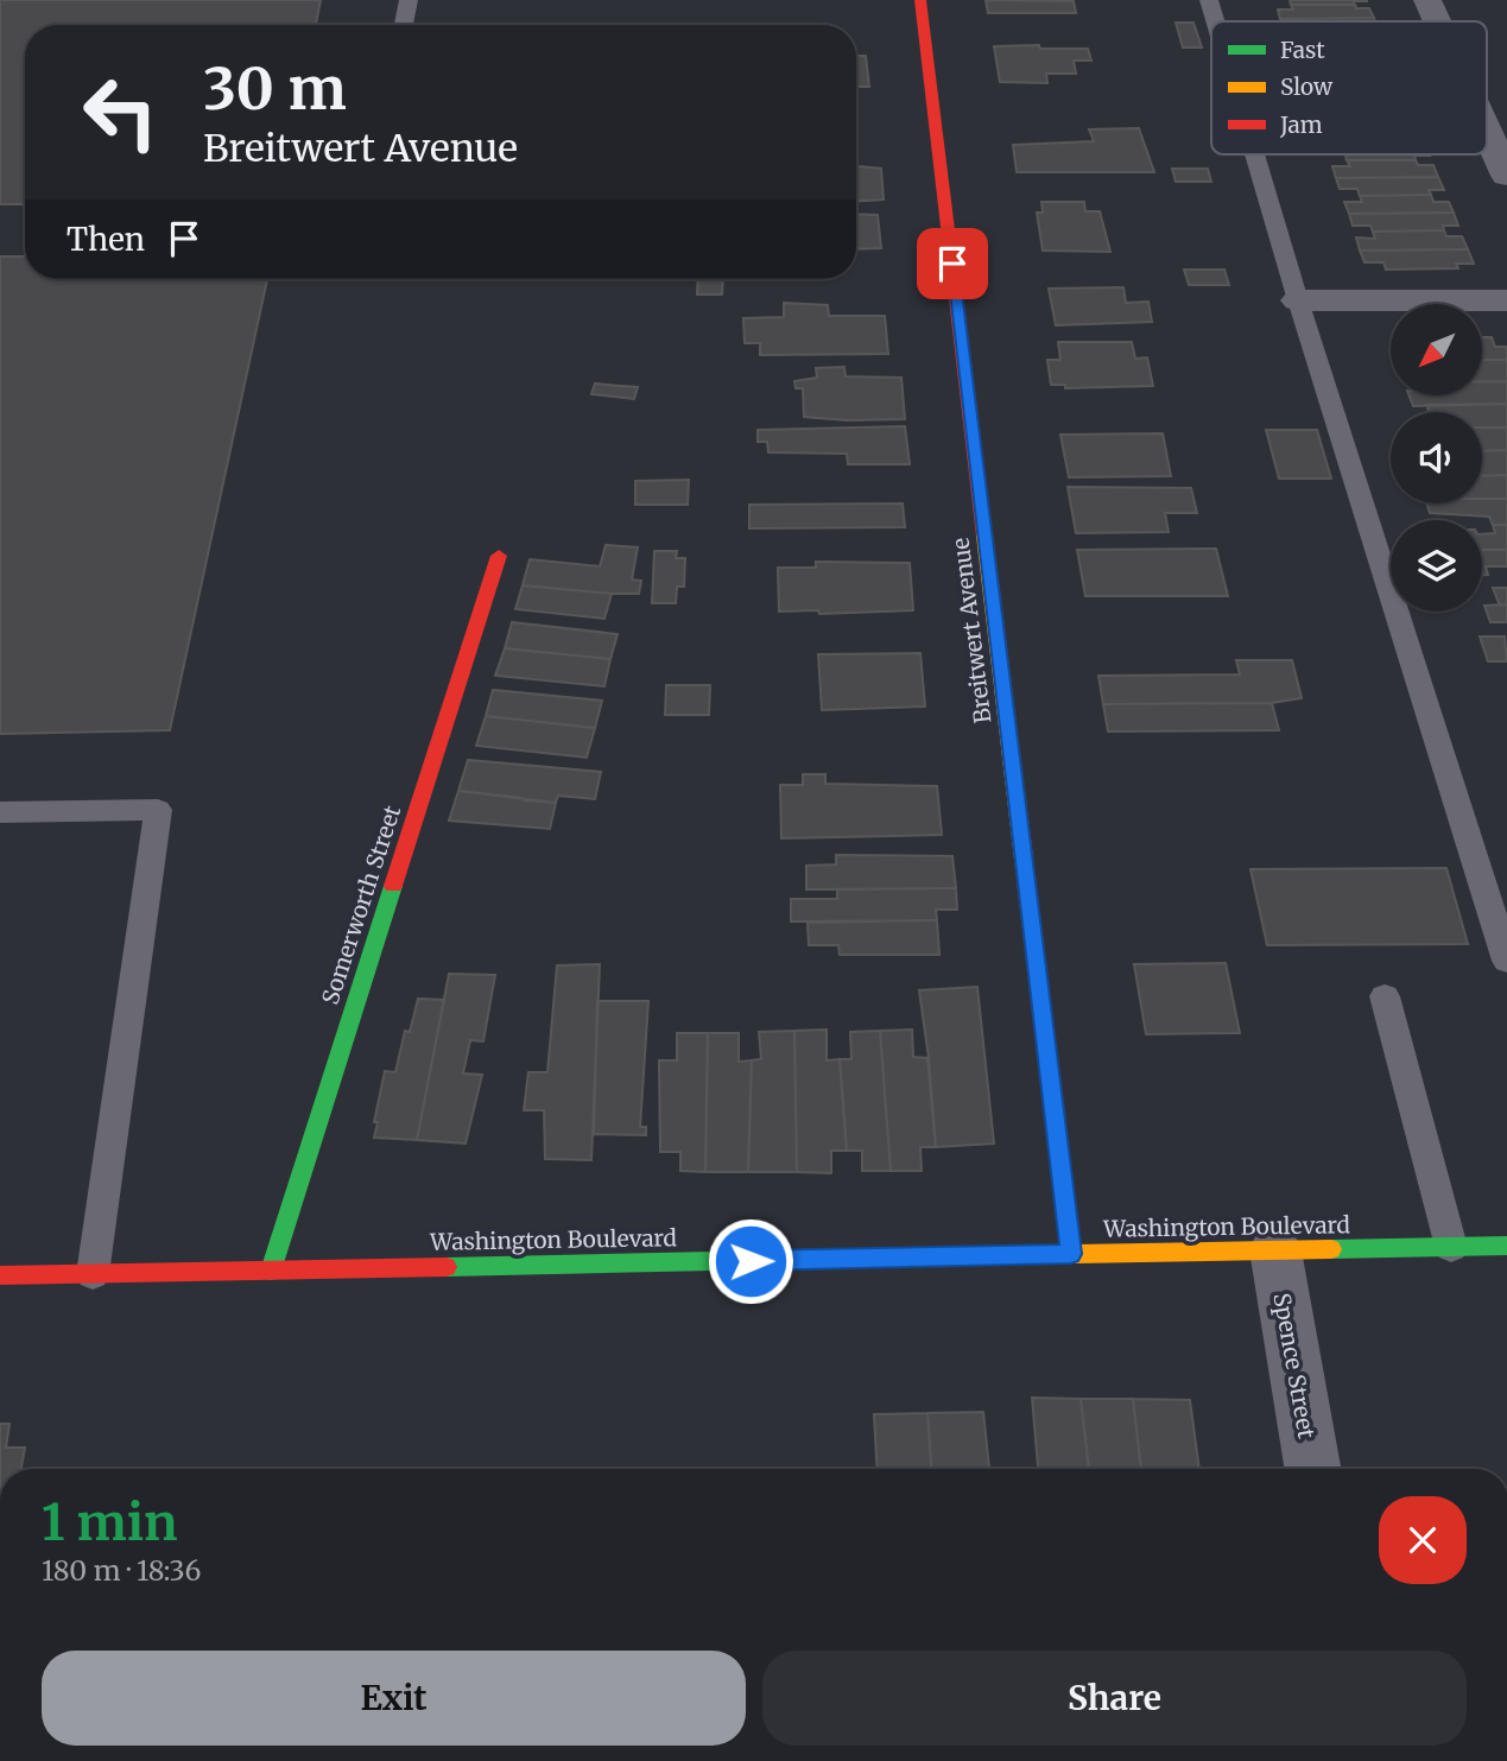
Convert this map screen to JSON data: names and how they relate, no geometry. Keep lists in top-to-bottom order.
{
  "streets": {
    "street": [
      "Breitwert Avenue",
      "Somerworth Street",
      "Washington Boulevard",
      "Spence Street"
    ]
  },
  "crossings": [
    ["Breitwert Avenue", "Washington Boulevard"],
    ["Somerworth Street", "Washington Boulevard"],
    ["Washington Boulevard", "Spence Street"]
  ],
  "legend": ["Fast", "Slow", "Jam"],
  "north": "bottom left",
  "page": {
    "turn": ["30 m", "Breitwert Avenue"],
    "then": "Then",
    "heading": ["1 min", "180 m · 18:36"],
    "buttons": ["Exit", "Share"]
  }
}
